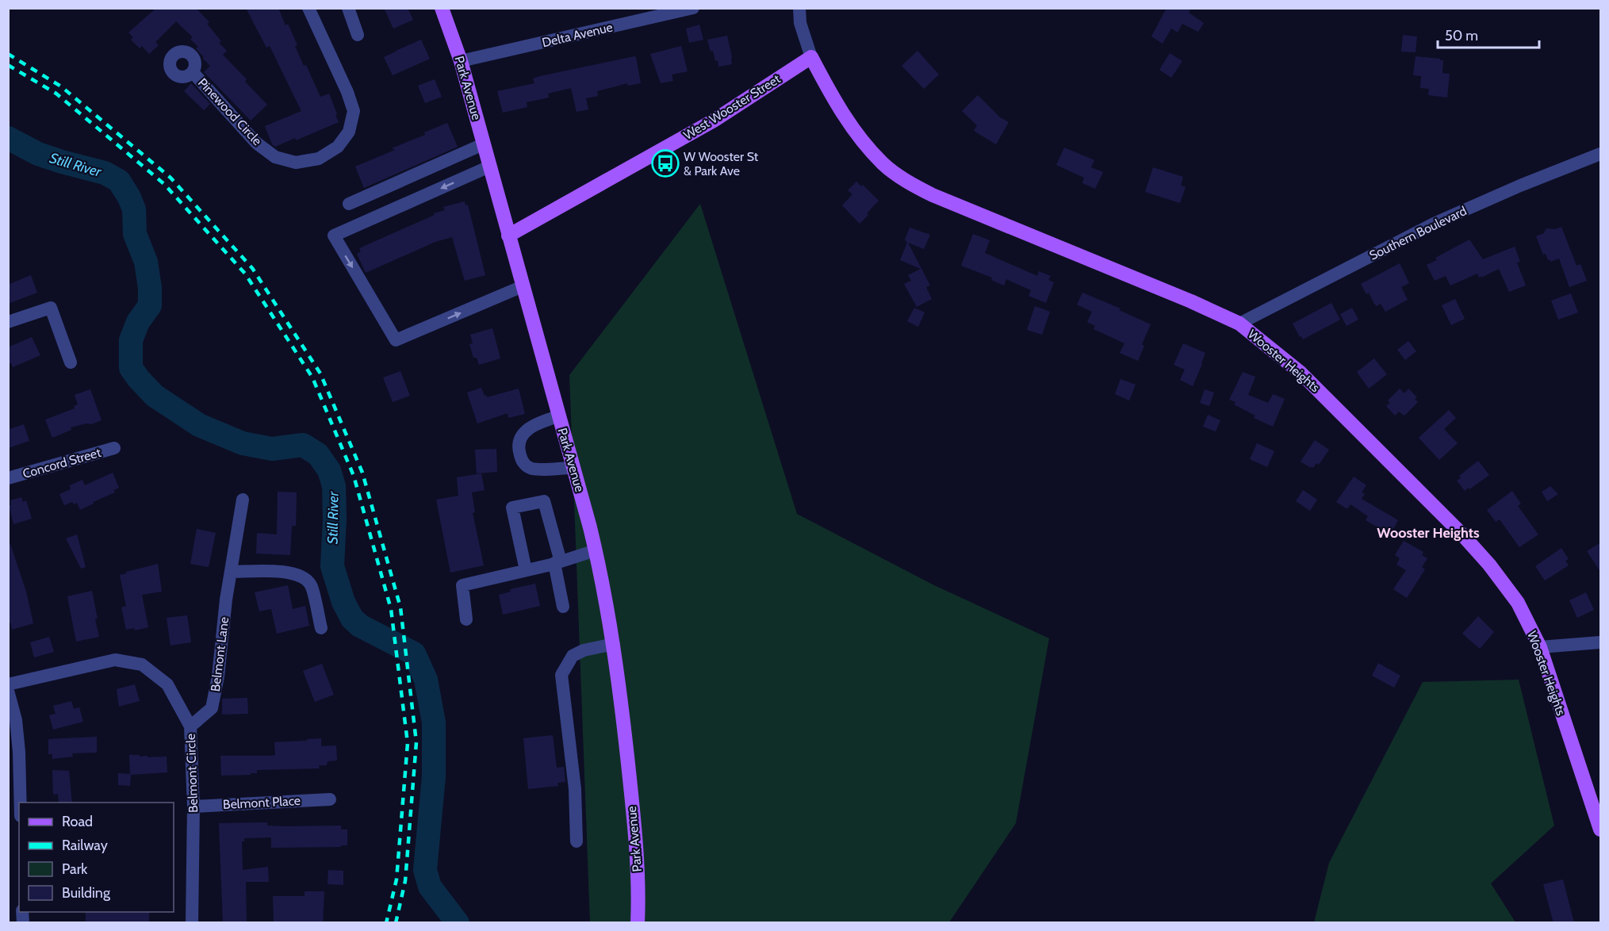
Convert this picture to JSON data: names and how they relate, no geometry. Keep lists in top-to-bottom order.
{
  "streets": {
    "main road": ["Park Avenue", "West Wooster Street", "Wooster Heights"],
    "street": [
      "Delta Avenue",
      "Pinewood Circle",
      "Southern Boulevard",
      "Concord Street",
      "Belmont Lane",
      "Belmont Circle",
      "Belmont Place"
    ]
  },
  "crossings": [
    ["Delta Avenue", "Park Avenue"],
    ["Park Avenue", "West Wooster Street"],
    ["West Wooster Street", "Wooster Heights"],
    ["Southern Boulevard", "Wooster Heights"],
    ["Belmont Lane", "Belmont Circle"],
    ["Belmont Circle", "Belmont Place"]
  ],
  "districts": ["Wooster Heights"],
  "water": ["Still River"],
  "places": {
    "bus stop": ["W Wooster St & Park Ave"]
  },
  "legend": [
    "Road",
    "Railway",
    "Park",
    "Building"
  ],
  "scale_bar": "50 m"
}
